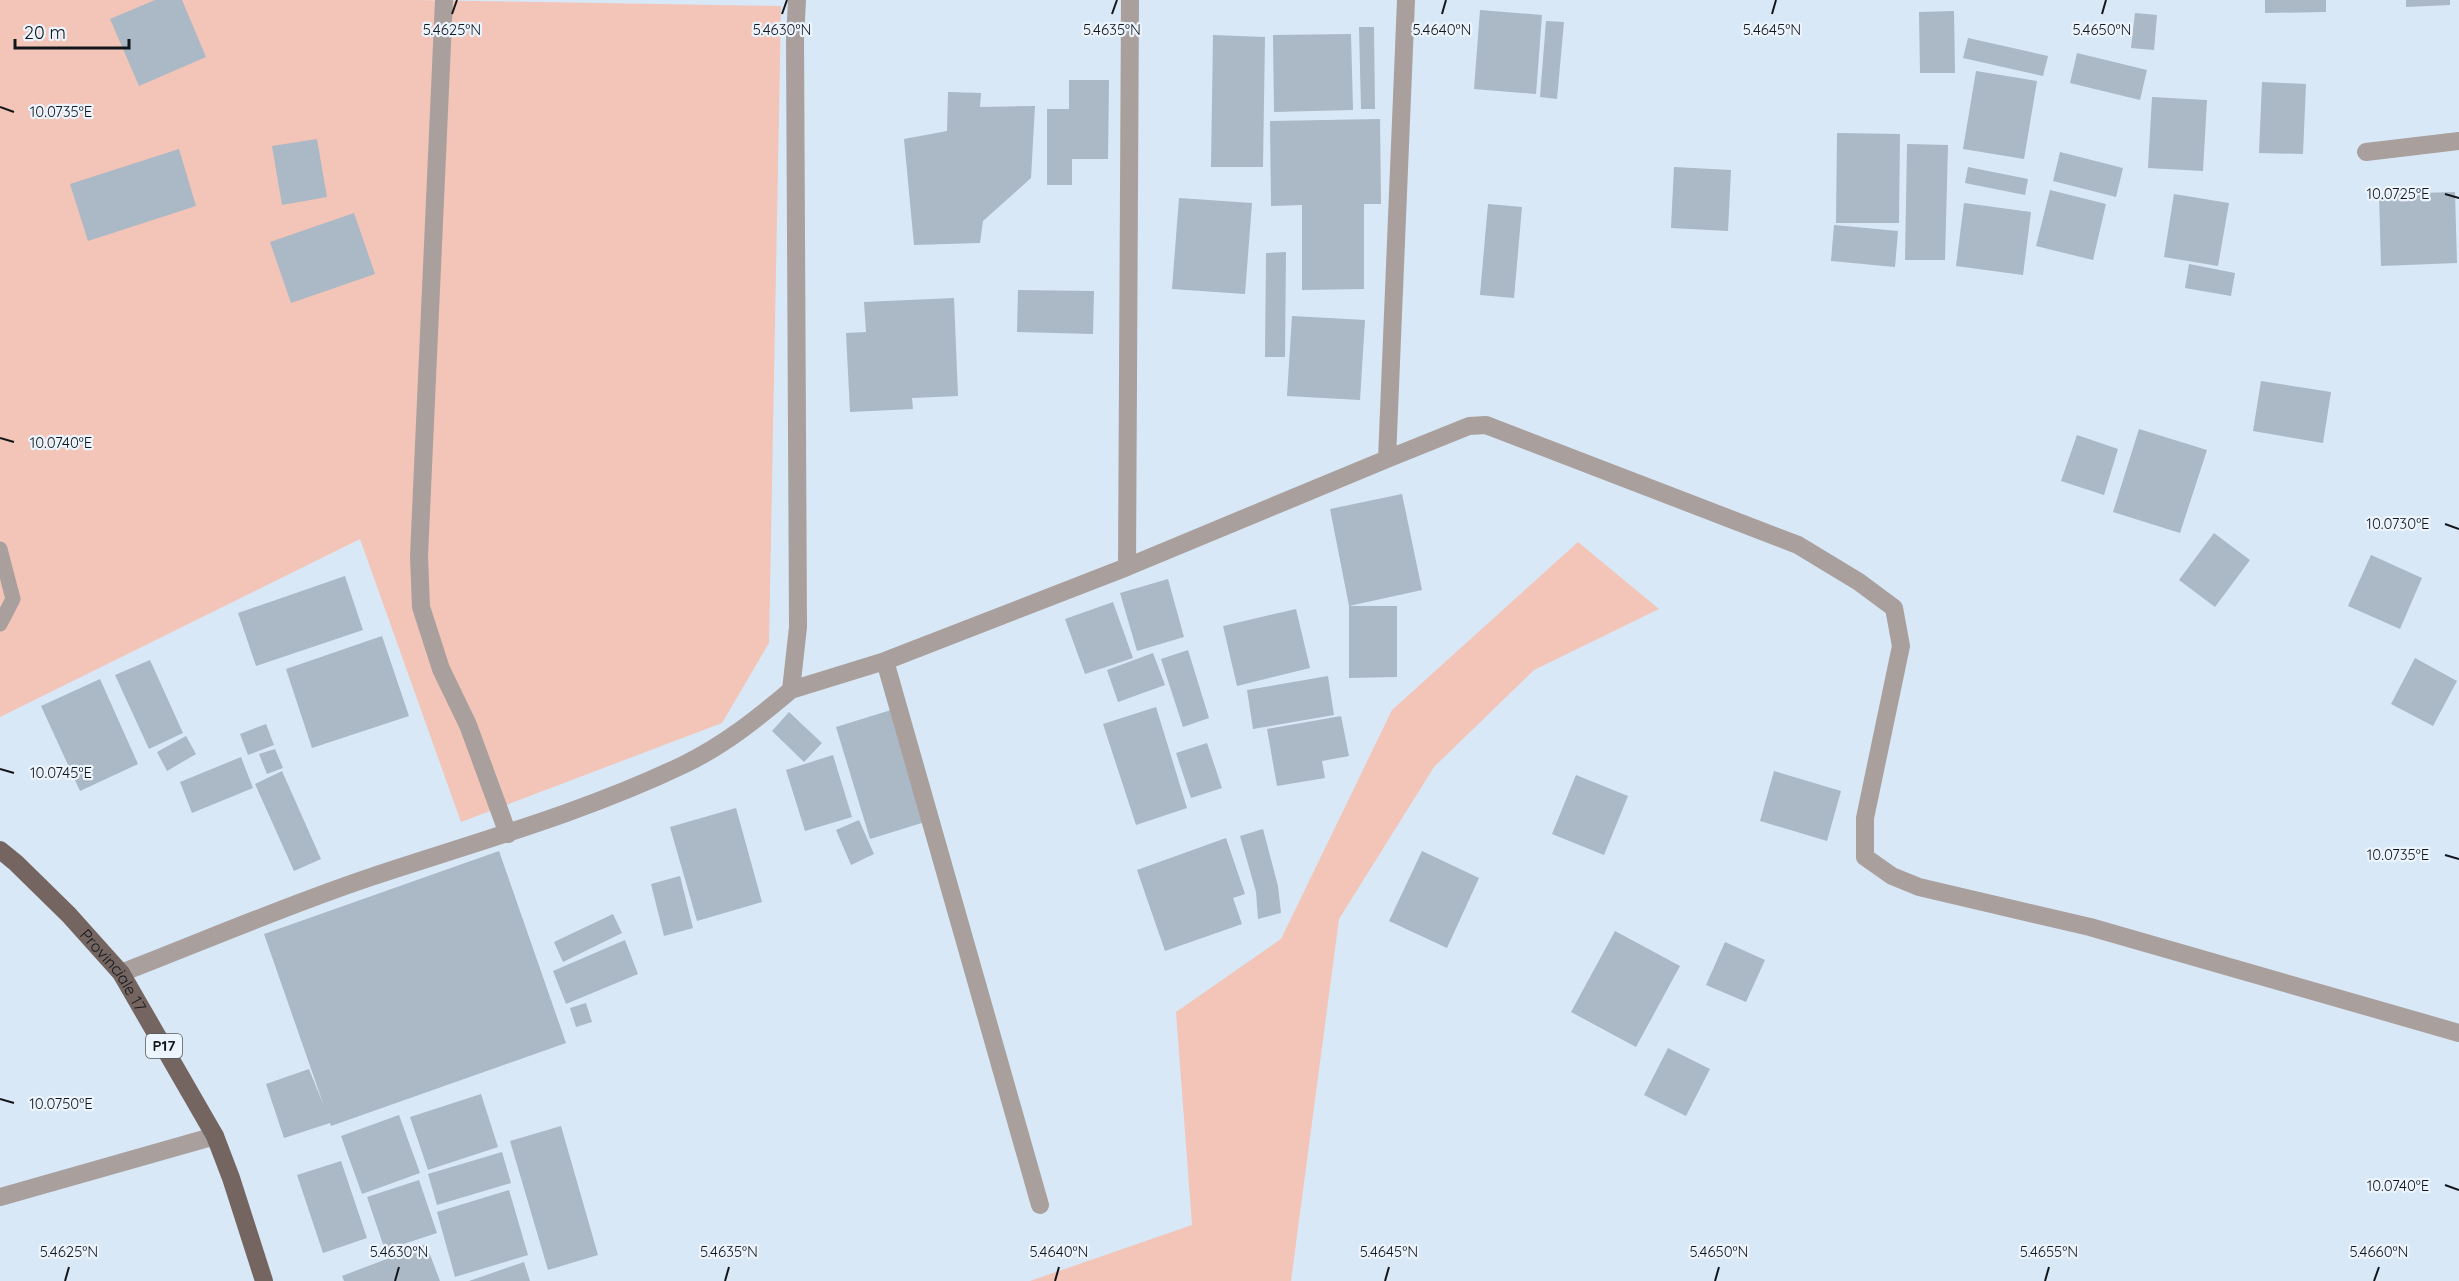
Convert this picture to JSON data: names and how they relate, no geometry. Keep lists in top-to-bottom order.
{
  "streets": {
    "main road": ["Provinciale 17", "P17"]
  },
  "scale_bar": "20 m",
  "coordinates": [
    "5.4625°N",
    "5.4630°N",
    "5.4635°N",
    "5.4640°N",
    "5.4645°N",
    "5.4650°N",
    "10.0735°E",
    "10.0725°E",
    "10.0740°E",
    "10.0730°E",
    "10.0745°E",
    "10.0750°E",
    "5.4655°N",
    "5.4660°N"
  ]
}
